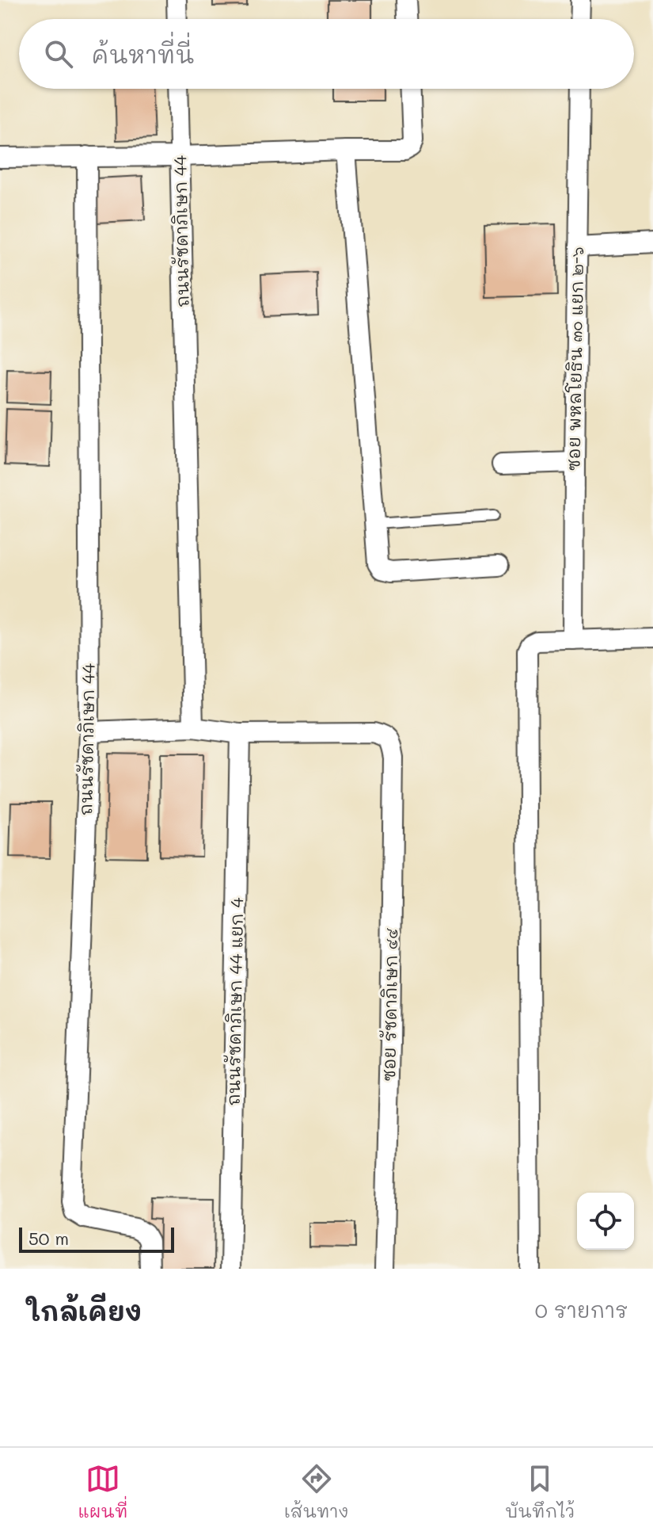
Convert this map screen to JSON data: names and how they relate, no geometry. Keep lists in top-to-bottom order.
{
  "streets": {
    "street": [
      "ถนนรัชดาภิเษก 44",
      "ซอย พหลโยธิน ๓๐ แยก ๒-๖",
      "ถนนรัชดาภิเษก 44 แยก 4",
      "ซอย รัชดาภิเษก ๔๔"
    ]
  },
  "crossings": [
    ["ถนนรัชดาภิเษก 44 แยก 4", "ซอย รัชดาภิเษก ๔๔"]
  ],
  "scale_bar": "50 m",
  "page": {
    "search": "ค้นหาที่นี่",
    "scale": "50 m",
    "heading": ["ใกล้เคียง", "0 รายการ"],
    "nav": ["แผนที่", "เส้นทาง", "บันทึกไว้"]
  }
}
